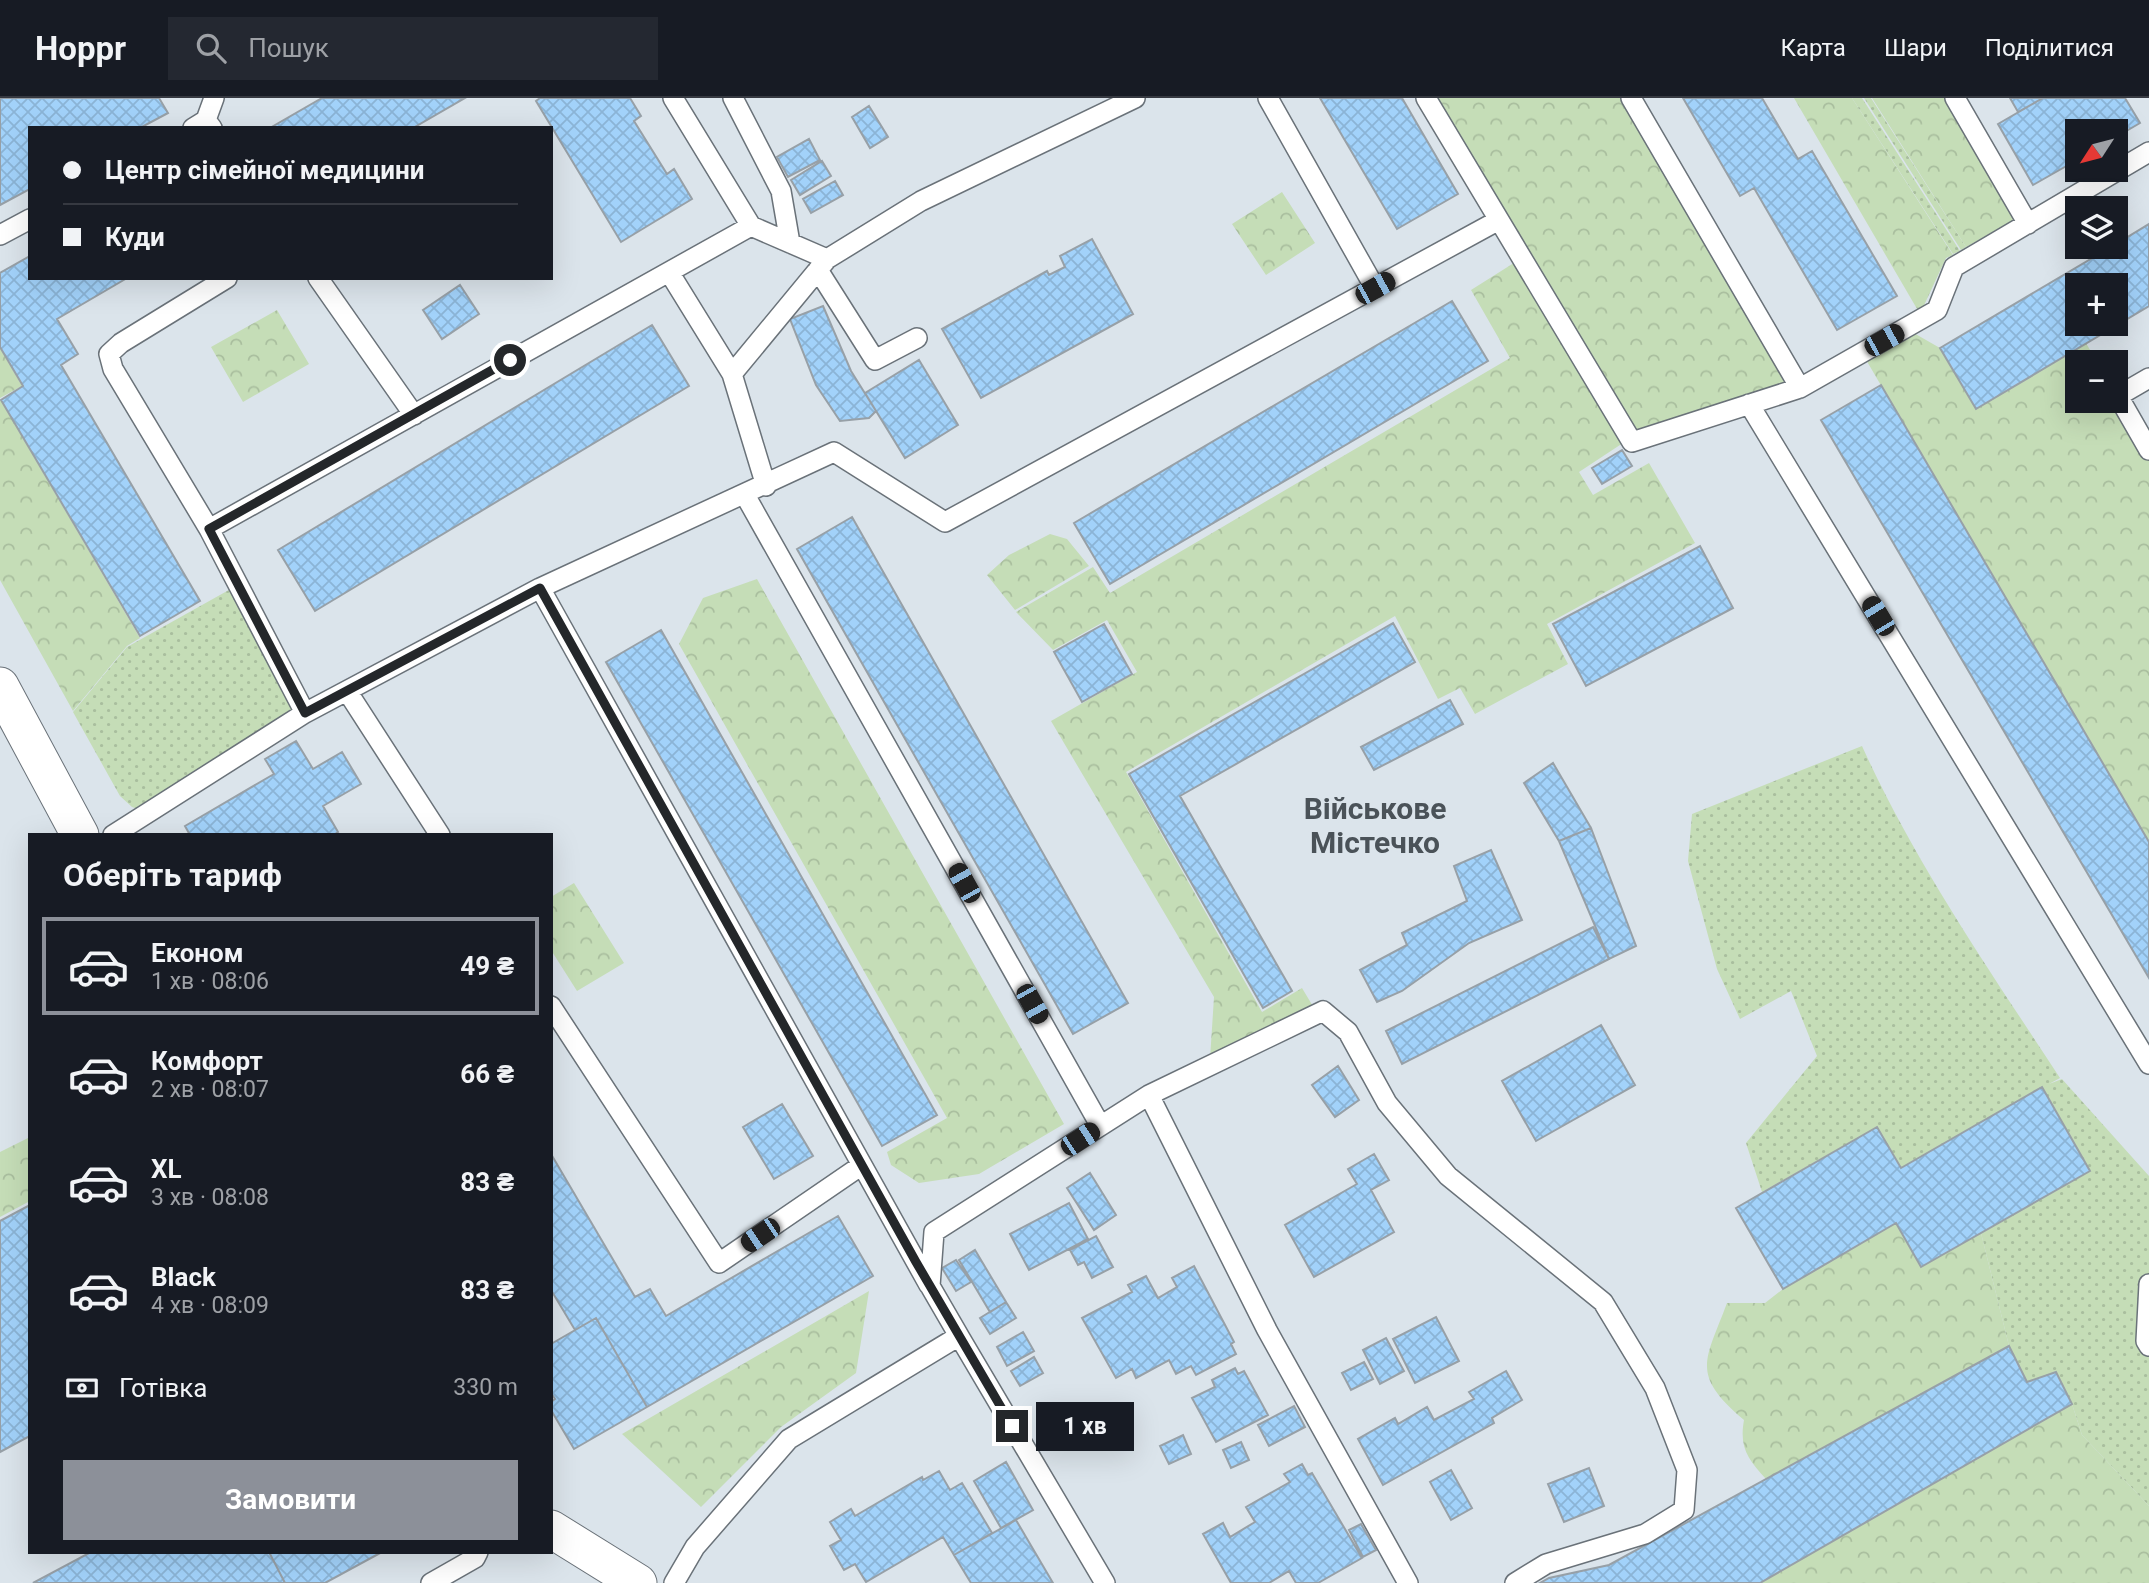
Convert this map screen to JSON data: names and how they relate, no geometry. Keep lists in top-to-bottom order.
{
  "districts": ["Військове Містечко"],
  "north": "bottom left",
  "page": {
    "header": "Hoppr",
    "search": "Пошук",
    "nav": ["Карта", "Шари", "Поділитися"],
    "map_buttons": ["+", "−"],
    "banner": ["Центр сімейної медицини", "Куди"],
    "heading": "Оберіть тариф",
    "list": [
      {
        "name": "Економ",
        "note": "1 хв · 08:06",
        "value": "49 ₴"
      },
      {
        "name": "Комфорт",
        "note": "2 хв · 08:07",
        "value": "66 ₴"
      },
      {
        "name": "XL",
        "note": "3 хв · 08:08",
        "value": "83 ₴"
      },
      {
        "name": "Black",
        "note": "4 хв · 08:09",
        "value": "83 ₴"
      }
    ],
    "pay": ["Готівка", "330 m"],
    "bubble": "1 хв",
    "buttons": "Замовити"
  }
}
